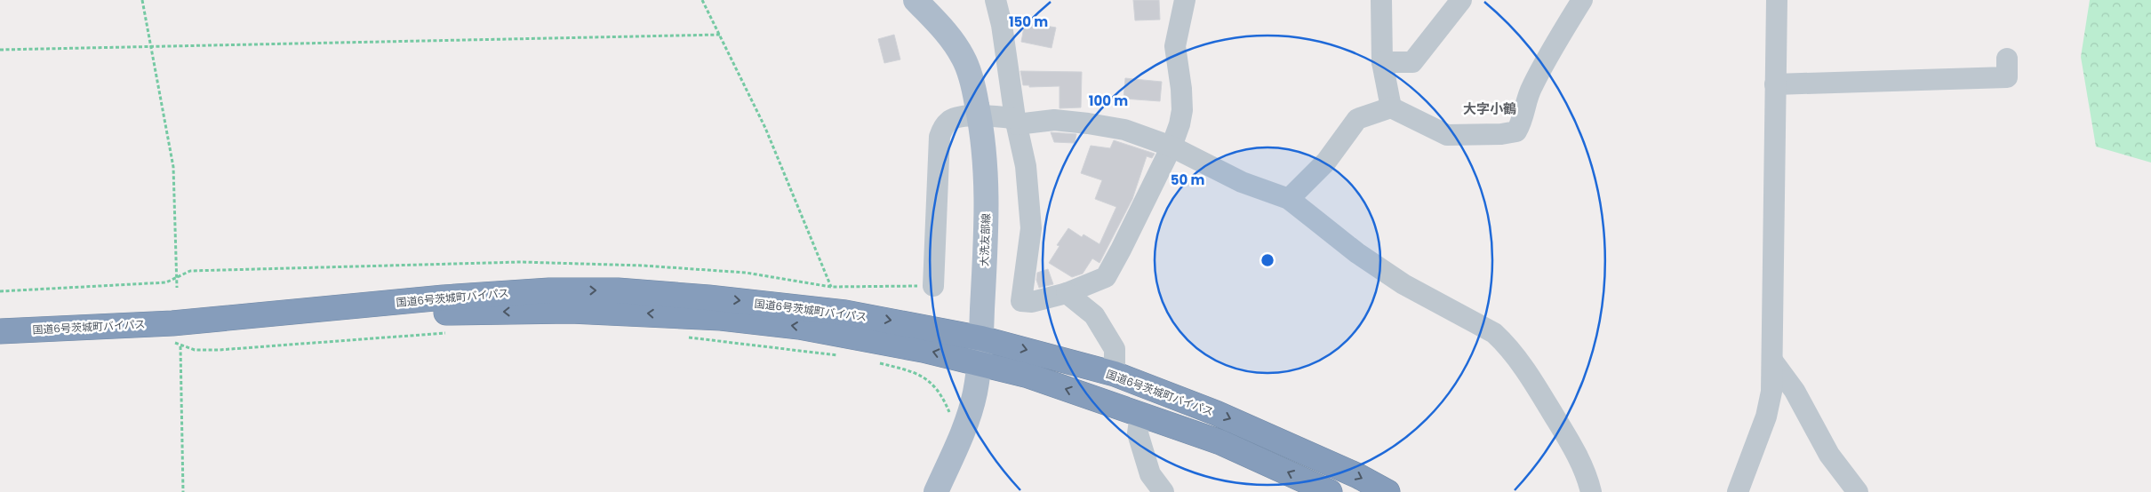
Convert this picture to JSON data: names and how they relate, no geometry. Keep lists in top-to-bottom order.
{
  "streets": {
    "highway": ["国道6号茨城町バイパス"],
    "main road": ["大洗友部線"]
  },
  "crossings": [
    ["大洗友部線", "国道6号茨城町バイパス"]
  ],
  "districts": ["大字小鶴"],
  "rings": ["150 m", "100 m", "50 m"]
}
